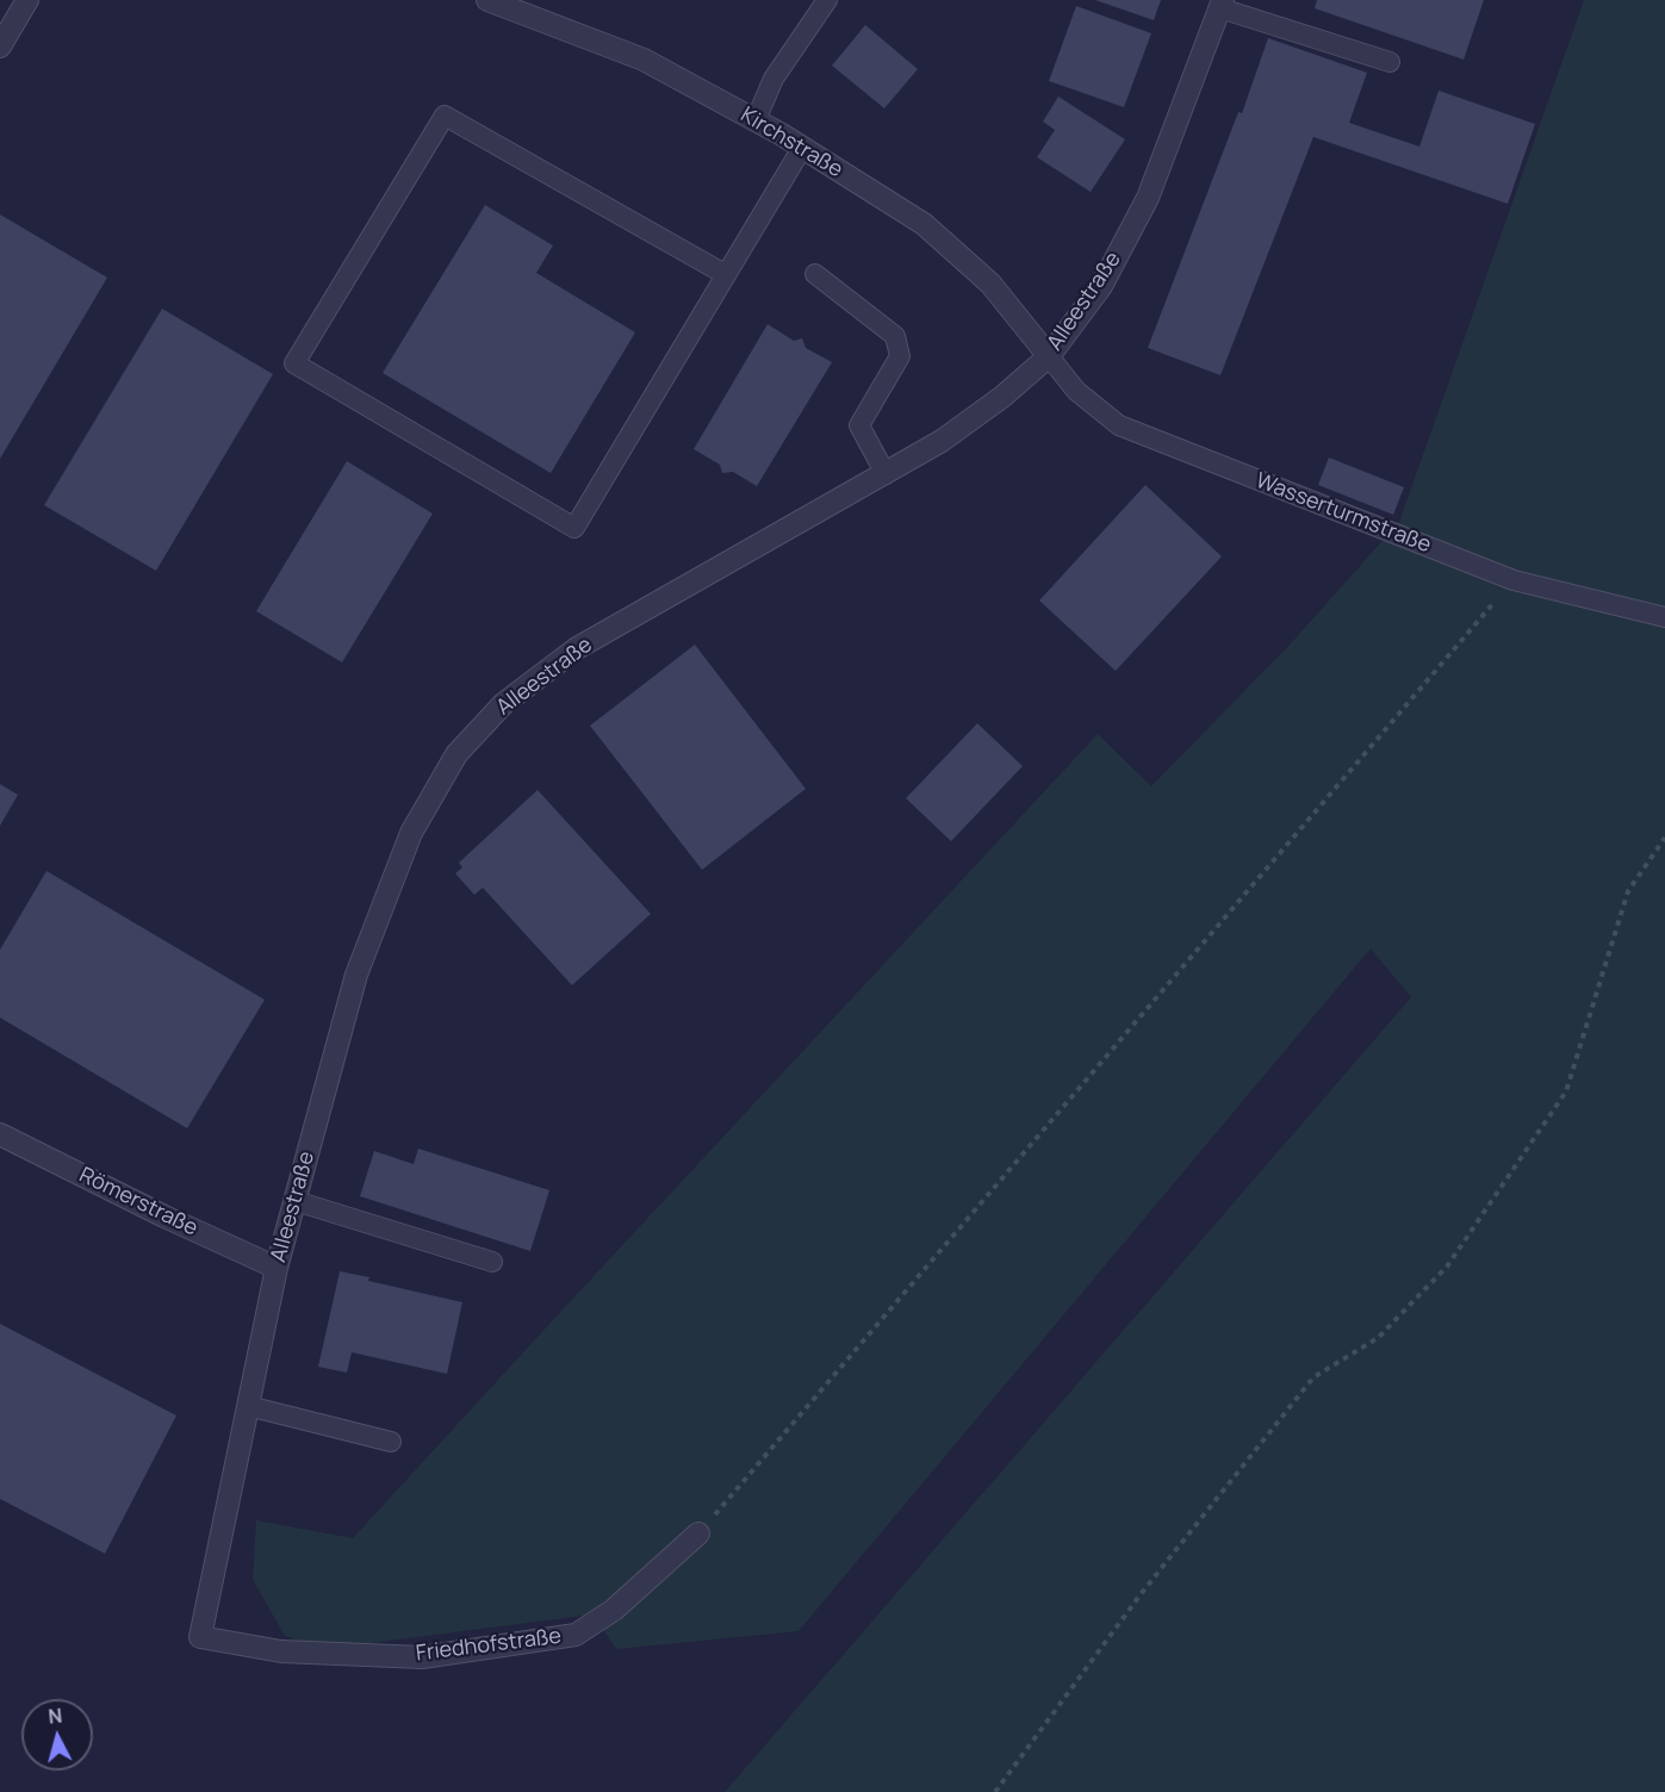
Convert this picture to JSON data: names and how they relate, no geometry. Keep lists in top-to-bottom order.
{
  "streets": {
    "street": [
      "Kirchstraße",
      "Alleestraße",
      "Römerstraße",
      "Friedhofstraße"
    ],
    "lane": ["Wasserturmstraße"]
  },
  "crossings": [
    ["Kirchstraße", "Alleestraße"],
    ["Kirchstraße", "Wasserturmstraße"],
    ["Alleestraße", "Wasserturmstraße"],
    ["Alleestraße", "Römerstraße"],
    ["Alleestraße", "Friedhofstraße"]
  ],
  "north": "top"
}
